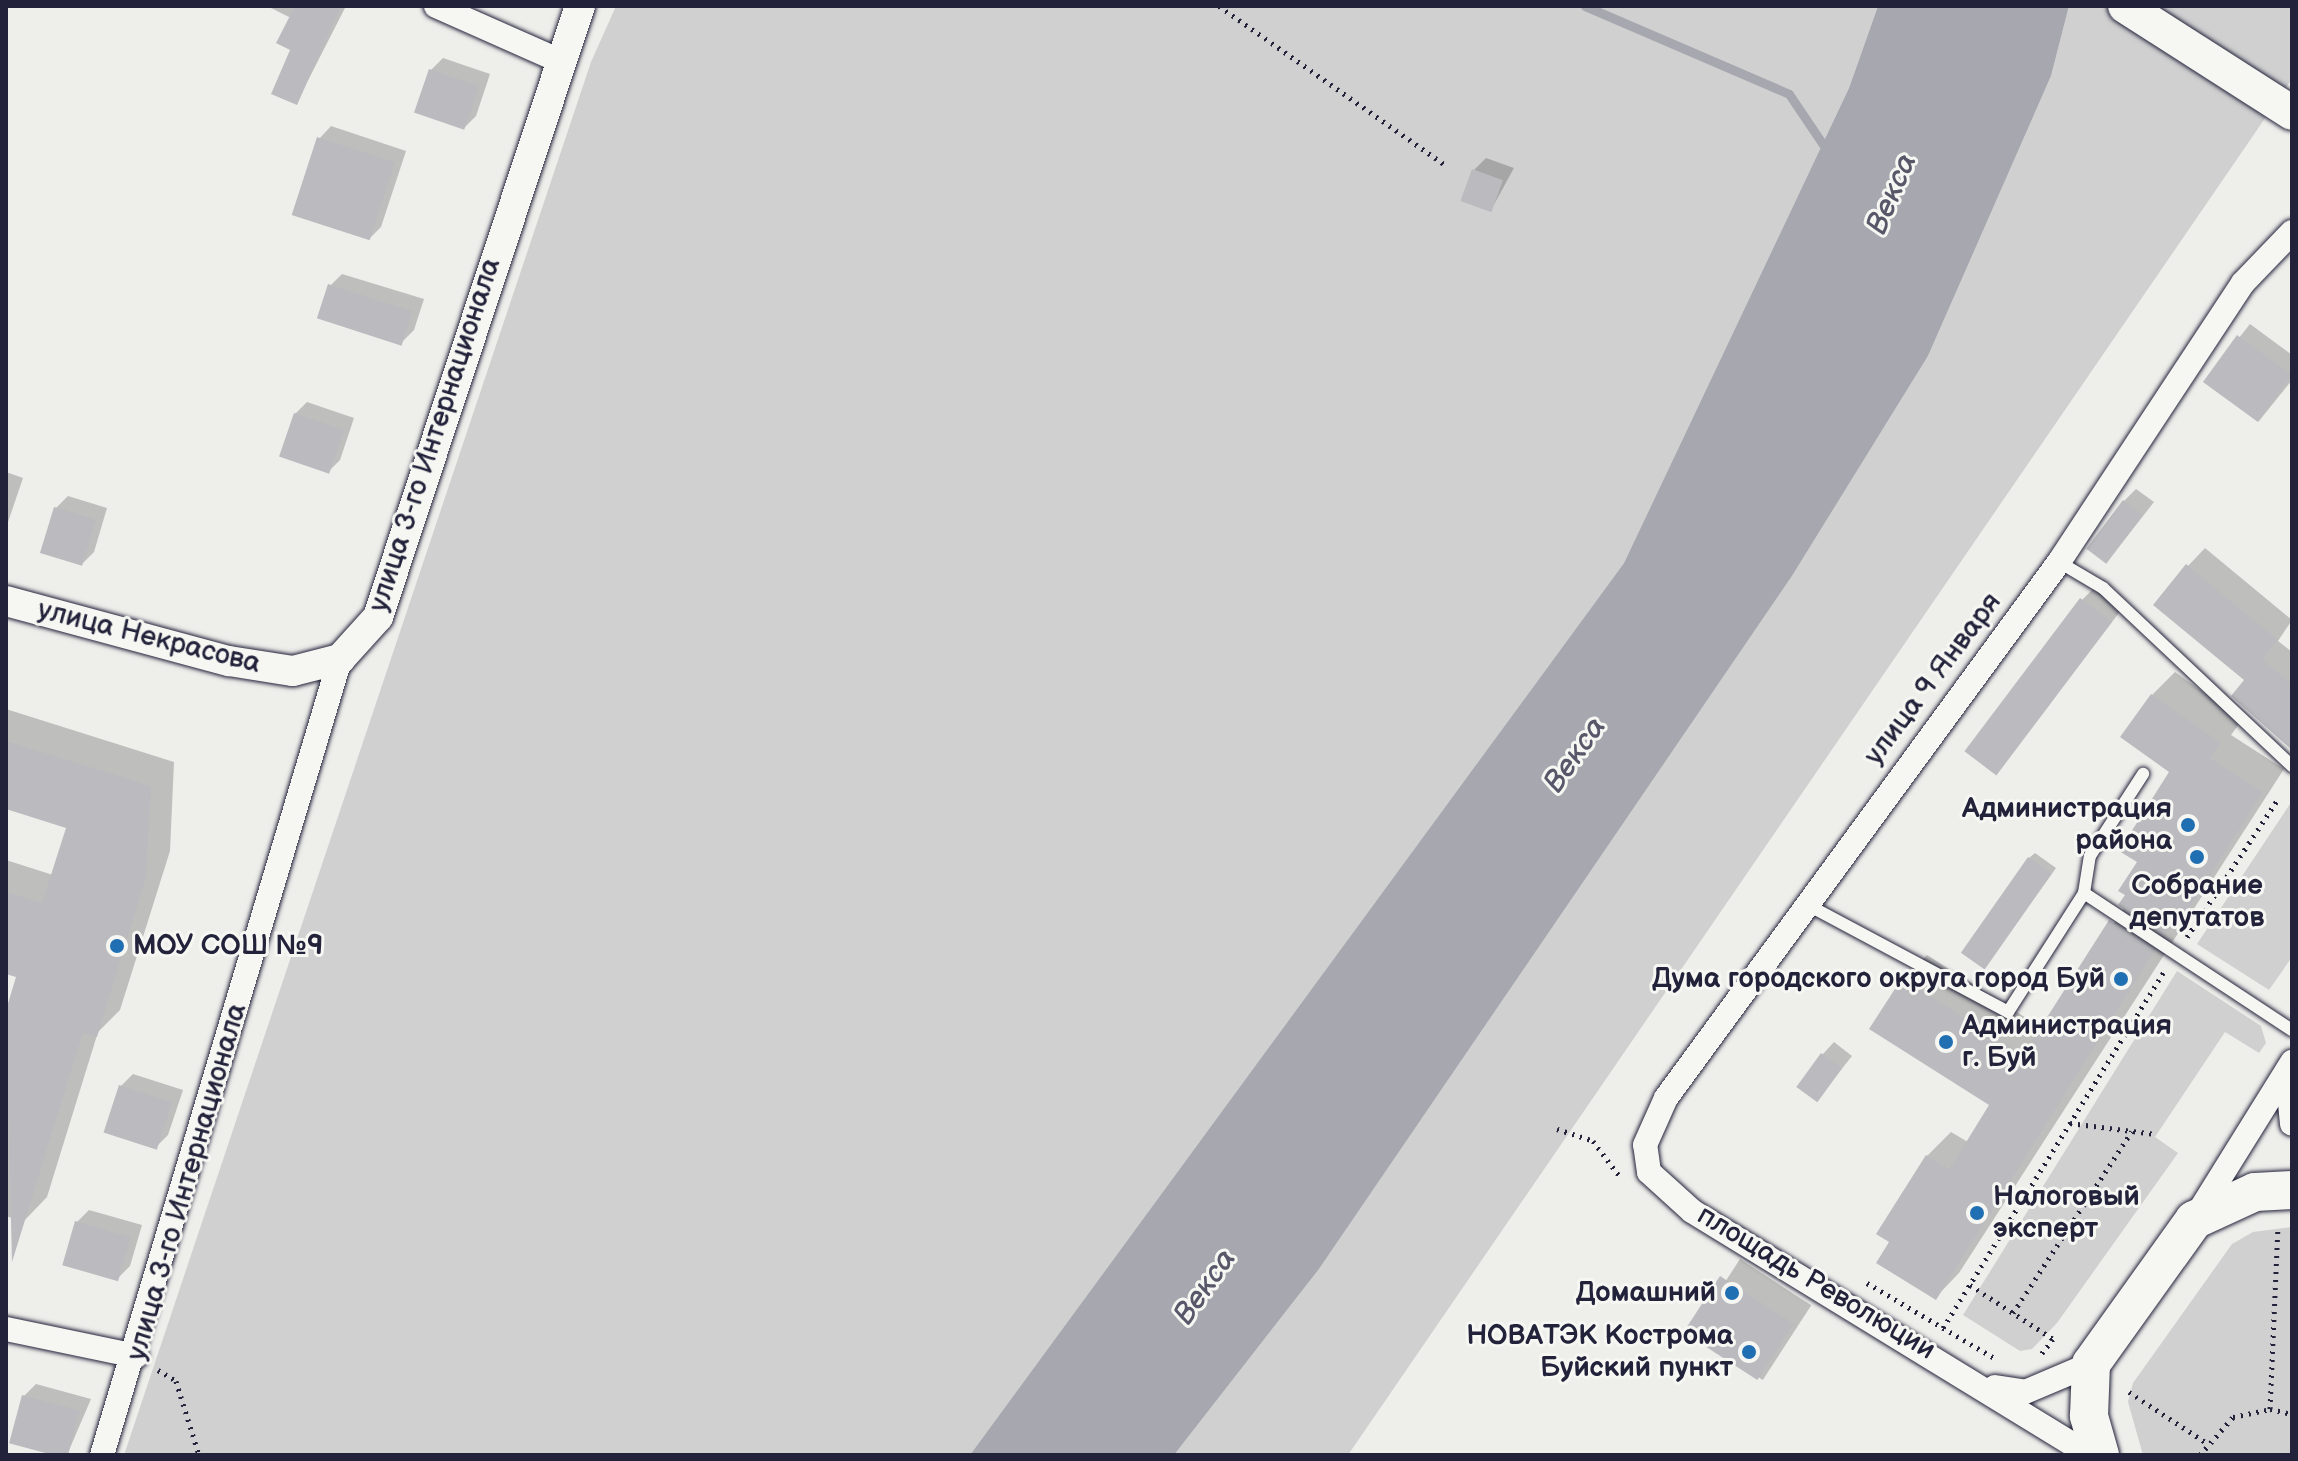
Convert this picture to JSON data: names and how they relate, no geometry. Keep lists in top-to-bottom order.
{
  "streets": {
    "street": [
      "улица 3-го Интернационала",
      "улица Некрасова",
      "улица 9 Января",
      "площадь Революции"
    ]
  },
  "crossings": [
    ["улица 3-го Интернационала", "улица Некрасова"],
    ["улица 9 Января", "площадь Революции"]
  ],
  "water": ["Векса"],
  "places": [
    "Администрация района",
    "Собрание депутатов",
    "МОУ СОШ №9",
    "Дума городского округа город Буй",
    "Администрация г. Буй",
    "Налоговый эксперт",
    "Домашний",
    "НОВАТЭК Кострома Буйский пункт"
  ]
}
